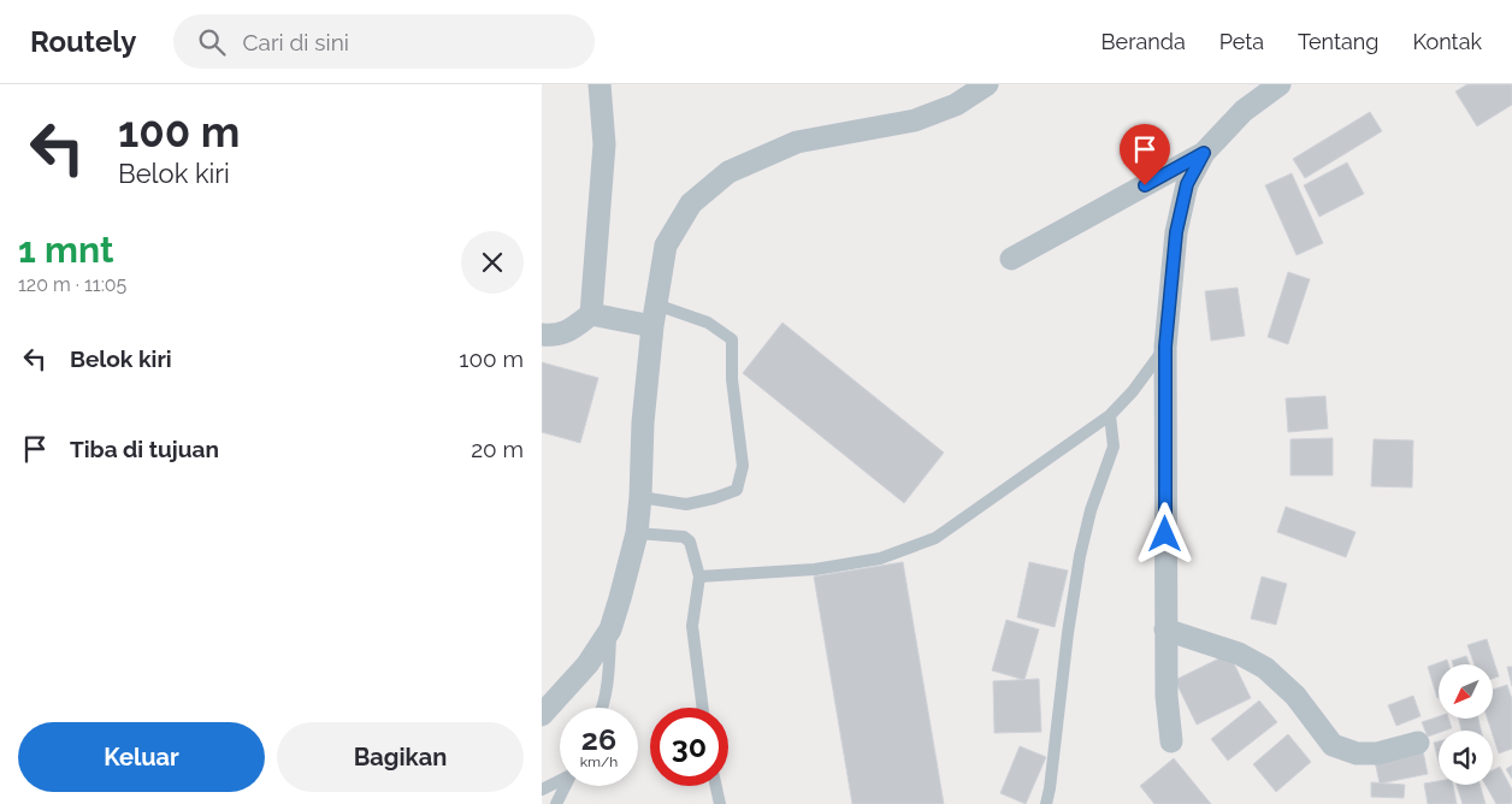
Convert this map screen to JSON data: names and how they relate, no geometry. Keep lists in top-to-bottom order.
{
  "north": "bottom left",
  "page": {
    "header": "Routely",
    "search": "Cari di sini",
    "nav": [
      "Beranda",
      "Peta",
      "Tentang",
      "Kontak"
    ],
    "turn": ["100 m", "Belok kiri"],
    "heading": ["1 mnt", "120 m · 11:05"],
    "list": [
      {
        "name": "Belok kiri",
        "value": "100 m"
      },
      {
        "name": "Tiba di tujuan",
        "value": "20 m"
      }
    ],
    "speed": "26 km/h",
    "limit": "30",
    "buttons": ["Keluar", "Bagikan"]
  }
}
